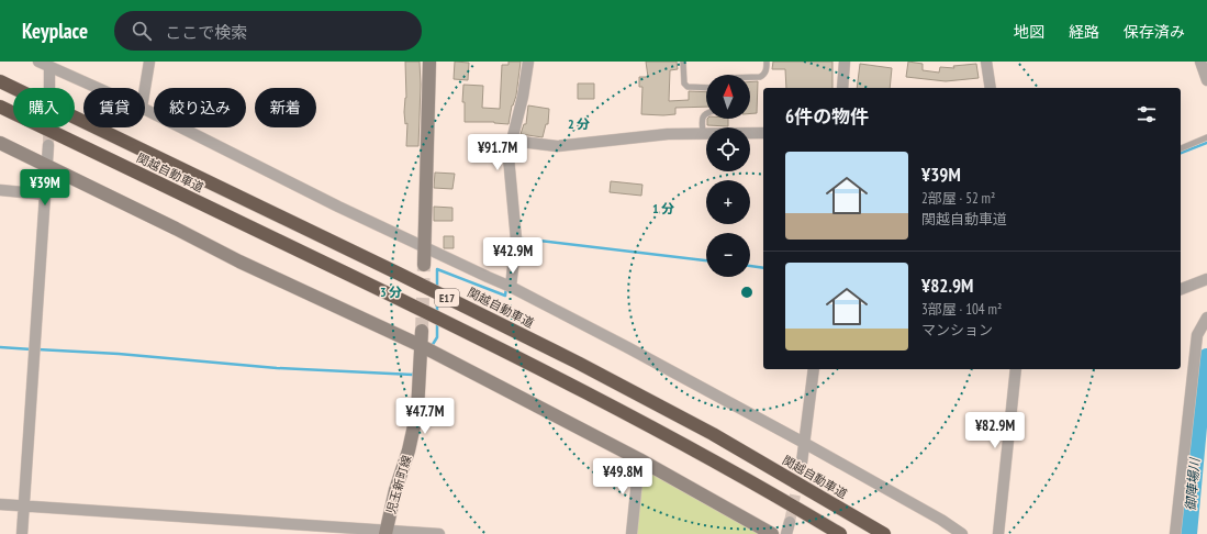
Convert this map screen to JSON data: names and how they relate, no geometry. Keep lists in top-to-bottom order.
{
  "streets": {
    "highway": ["関越自動車道", "E17"],
    "street": ["児玉新町線"]
  },
  "water": ["御陣場川"],
  "north": "top",
  "page": {
    "header": "Keyplace",
    "search": "ここで検索",
    "nav": ["地図", "経路", "保存済み"],
    "map_buttons": ["+", "−"],
    "chip": [
      "購入",
      "賃貸",
      "絞り込み",
      "新着"
    ],
    "heading": "6件の物件",
    "price": [
      "¥91.7M",
      "¥39M",
      "¥42.9M",
      "¥47.7M",
      "¥82.9M",
      "¥49.8M"
    ],
    "list": [
      {
        "name": "¥39M",
        "note": "2部屋 · 52 m² · 関越自動車道"
      },
      {
        "name": "¥82.9M",
        "note": "3部屋 · 104 m² · マンション"
      }
    ]
  },
  "rings": ["2 分", "1 分", "3 分"]
}
